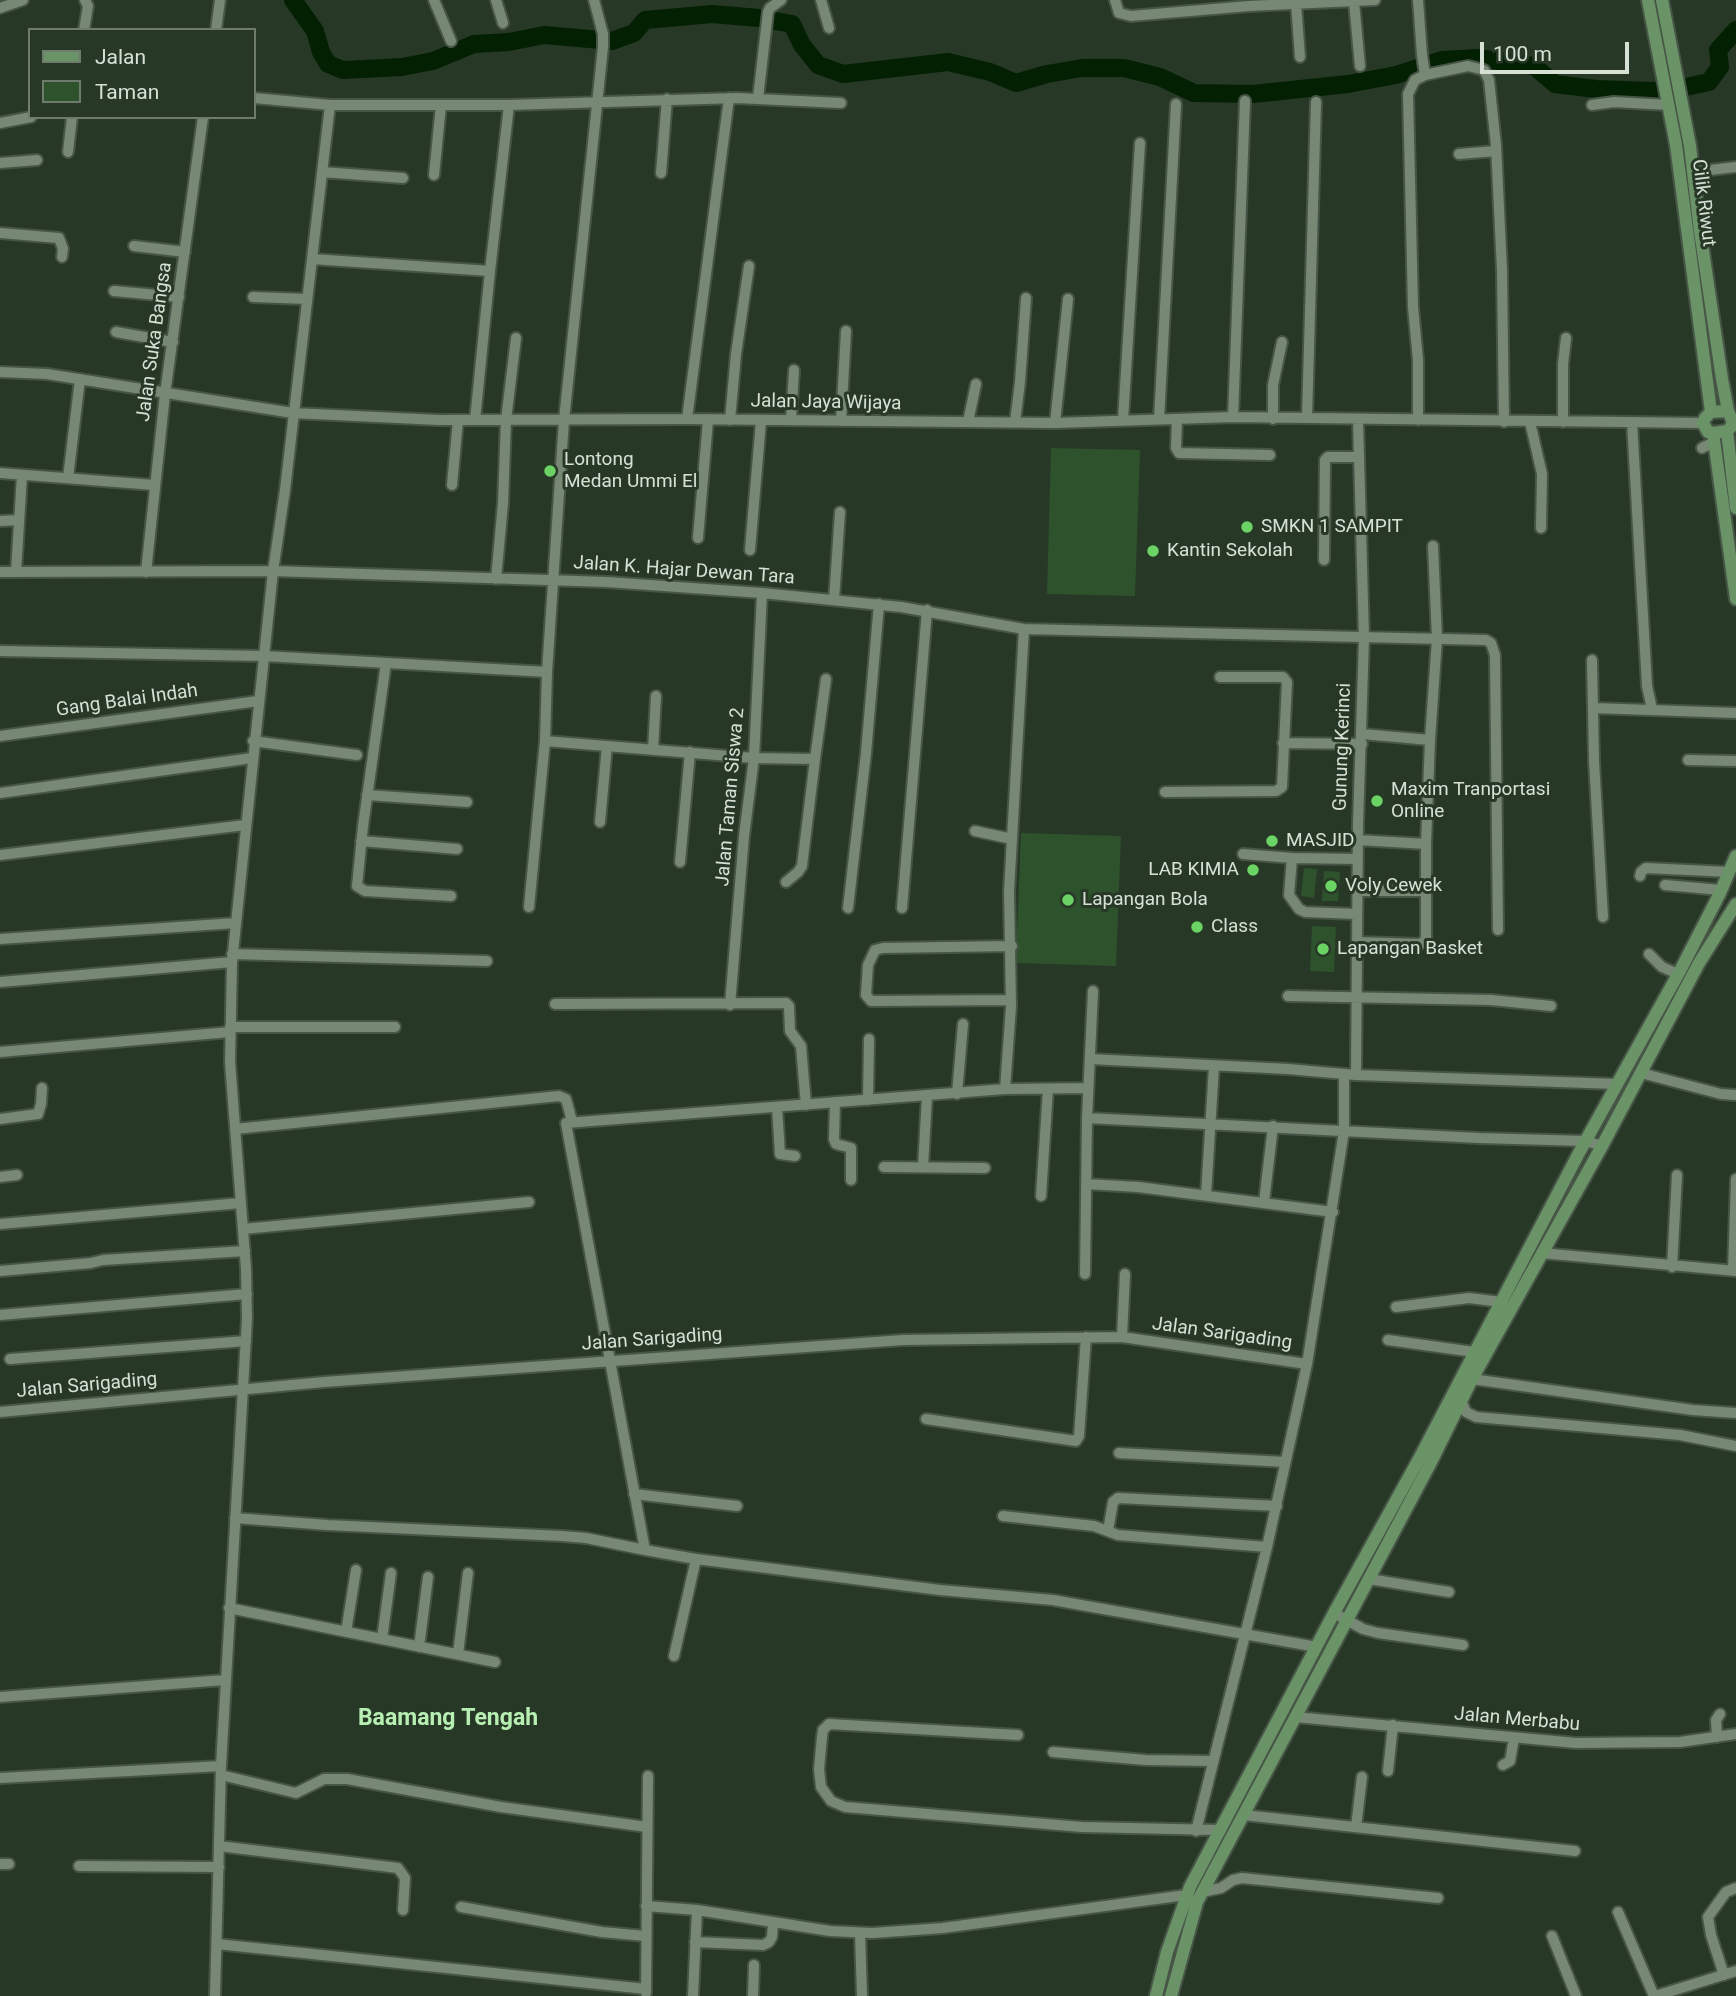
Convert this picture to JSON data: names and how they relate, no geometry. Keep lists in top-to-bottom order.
{
  "streets": {
    "main road": ["Cilik Riwut"],
    "street": [
      "Jalan Suka Bangsa",
      "Jalan Jaya Wijaya",
      "Jalan K. Hajar Dewan Tara",
      "Gang Balai Indah",
      "Gunung Kerinci",
      "Jalan Taman Siswa 2",
      "Jalan Sarigading",
      "Jalan Merbabu"
    ]
  },
  "crossings": [
    ["Jalan Suka Bangsa", "Jalan Jaya Wijaya"],
    ["Jalan Suka Bangsa", "Jalan K. Hajar Dewan Tara"],
    ["Jalan Jaya Wijaya", "Gunung Kerinci"],
    ["Jalan K. Hajar Dewan Tara", "Gunung Kerinci"],
    ["Jalan K. Hajar Dewan Tara", "Jalan Taman Siswa 2"]
  ],
  "districts": ["Baamang Tengah"],
  "places": [
    "Lontong Medan Ummi El",
    "SMKN 1 SAMPIT",
    "Kantin Sekolah",
    "Maxim Tranportasi Online",
    "MASJID",
    "LAB KIMIA",
    "Voly Cewek",
    "Lapangan Bola",
    "Class",
    "Lapangan Basket"
  ],
  "legend": ["Jalan", "Taman"],
  "scale_bar": "100 m"
}
